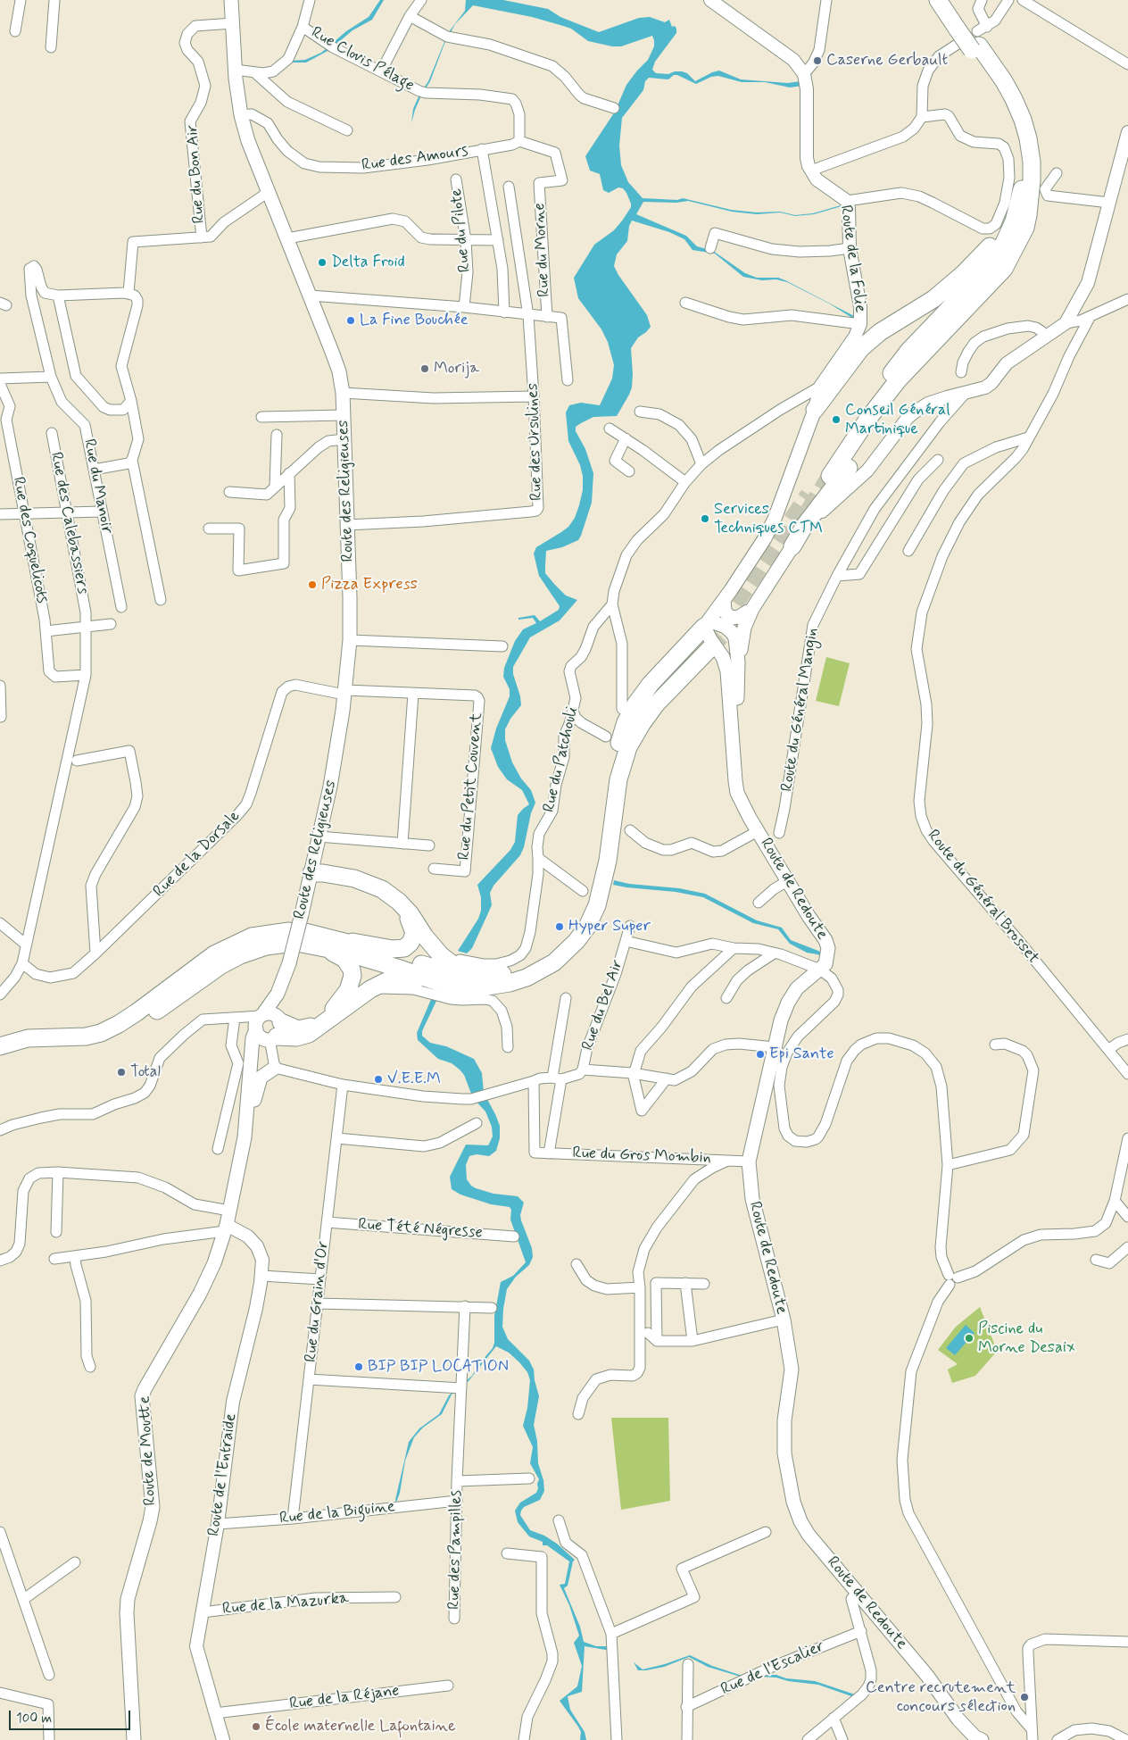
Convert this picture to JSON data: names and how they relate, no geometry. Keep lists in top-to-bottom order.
{
  "streets": {
    "main road": [
      "Route de la Folie",
      "Route des Religieuses",
      "Route de Redoute",
      "Route de Moutte"
    ],
    "street": [
      "Rue Clovis Pélage",
      "Rue des Amours",
      "Rue du Bon Air",
      "Rue du Pilote",
      "Rue du Morne",
      "Rue des Ursulines",
      "Rue du Manoir",
      "Rue des Calebassiers",
      "Rue des Coquelicots",
      "Route du Général Mangin",
      "Rue du Patchouli",
      "Rue du Petit Couvent",
      "Rue de la Dorsale",
      "Route du Général Brosset",
      "Rue du Bel Air",
      "Rue du Gros Mombin",
      "Rue Tété Négresse",
      "Rue du Grain d'Or",
      "Route de l'Entraide",
      "Rue de la Biguine",
      "Rue des Pampilles",
      "Rue de la Mazurka",
      "Rue de l'Escalier",
      "Rue de la Réjane"
    ]
  },
  "crossings": [
    ["Rue Clovis Pélage", "Rue des Amours"],
    ["Rue Clovis Pélage", "Rue du Morne"],
    ["Rue des Amours", "Rue du Morne"],
    ["Rue des Amours", "Route des Religieuses"],
    ["Rue du Bon Air", "Route des Religieuses"],
    ["Rue des Ursulines", "Route des Religieuses"],
    ["Route des Religieuses", "Rue du Petit Couvent"],
    ["Route des Religieuses", "Rue de la Dorsale"],
    ["Route des Religieuses", "Route de Moutte"],
    ["Route des Religieuses", "Route de l'Entraide"],
    ["Rue des Calebassiers", "Rue des Coquelicots"],
    ["Rue des Calebassiers", "Rue de la Dorsale"],
    ["Rue du Petit Couvent", "Rue de la Dorsale"],
    ["Route de Redoute", "Rue du Bel Air"],
    ["Route de Redoute", "Rue du Gros Mombin"],
    ["Rue Tété Négresse", "Rue du Grain d'Or"],
    ["Rue du Grain d'Or", "Rue de la Biguine"],
    ["Route de Moutte", "Route de l'Entraide"],
    ["Route de l'Entraide", "Rue de la Biguine"],
    ["Route de l'Entraide", "Rue de la Mazurka"],
    ["Route de l'Entraide", "Rue de la Réjane"],
    ["Rue de la Biguine", "Rue des Pampilles"]
  ],
  "places": [
    "Caserne Gerbault",
    "Delta Froid",
    "La Fine Bouchée",
    "Morija",
    "Conseil Général Martinique",
    "Services Techniques CTM",
    "Pizza Express",
    "Hyper Super",
    "Epi Sante",
    "Total",
    "V.E.E.M",
    "Piscine du Morne Desaix",
    "BIP BIP LOCATION",
    "Centre recrutement concours sélection",
    "École maternelle Lafontaine"
  ],
  "scale_bar": "100 m"
}
